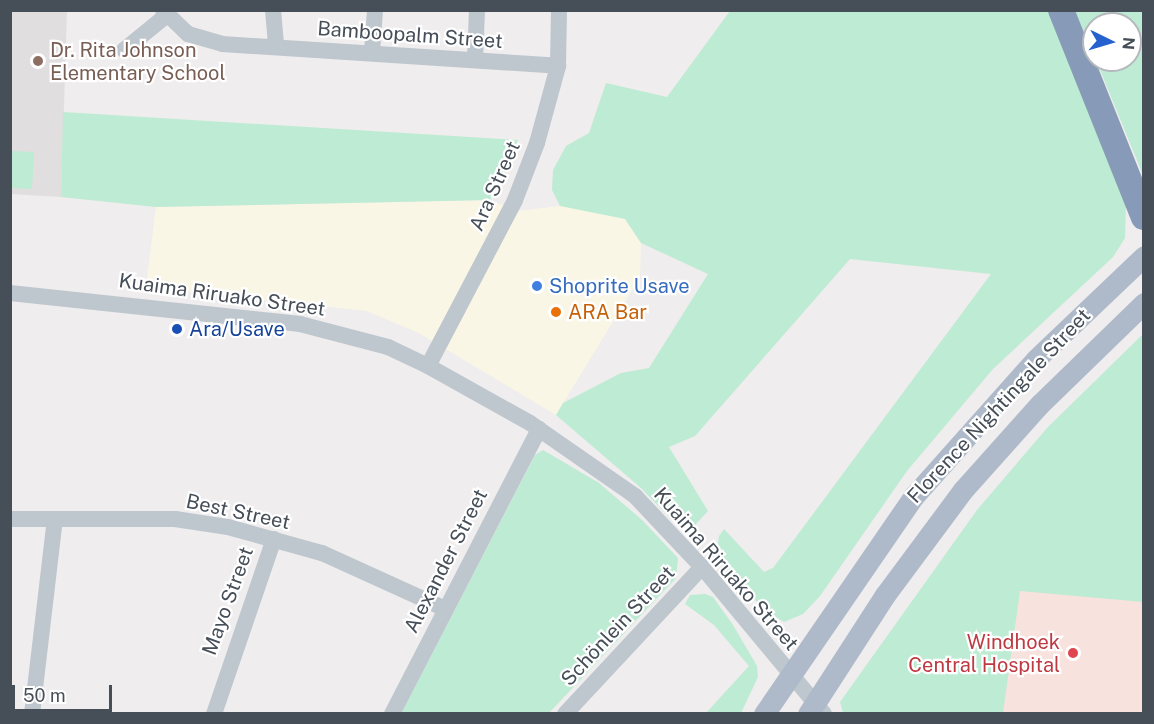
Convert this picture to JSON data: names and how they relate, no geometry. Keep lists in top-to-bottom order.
{
  "streets": {
    "main road": ["Florence Nightingale Street"],
    "street": [
      "Bamboopalm Street",
      "Ara Street",
      "Kuaima Riruako Street",
      "Best Street",
      "Alexander Street",
      "Mayo Street",
      "Schönlein Street"
    ]
  },
  "crossings": [
    ["Bamboopalm Street", "Ara Street"],
    ["Ara Street", "Kuaima Riruako Street"],
    ["Kuaima Riruako Street", "Florence Nightingale Street"],
    ["Kuaima Riruako Street", "Alexander Street"],
    ["Kuaima Riruako Street", "Schönlein Street"],
    ["Best Street", "Alexander Street"],
    ["Best Street", "Mayo Street"]
  ],
  "places": [
    "Dr. Rita Johnson Elementary School",
    "Shoprite Usave",
    "ARA Bar",
    "Ara/Usave",
    "Windhoek Central Hospital"
  ],
  "scale_bar": "50 m",
  "north": "right"
}
